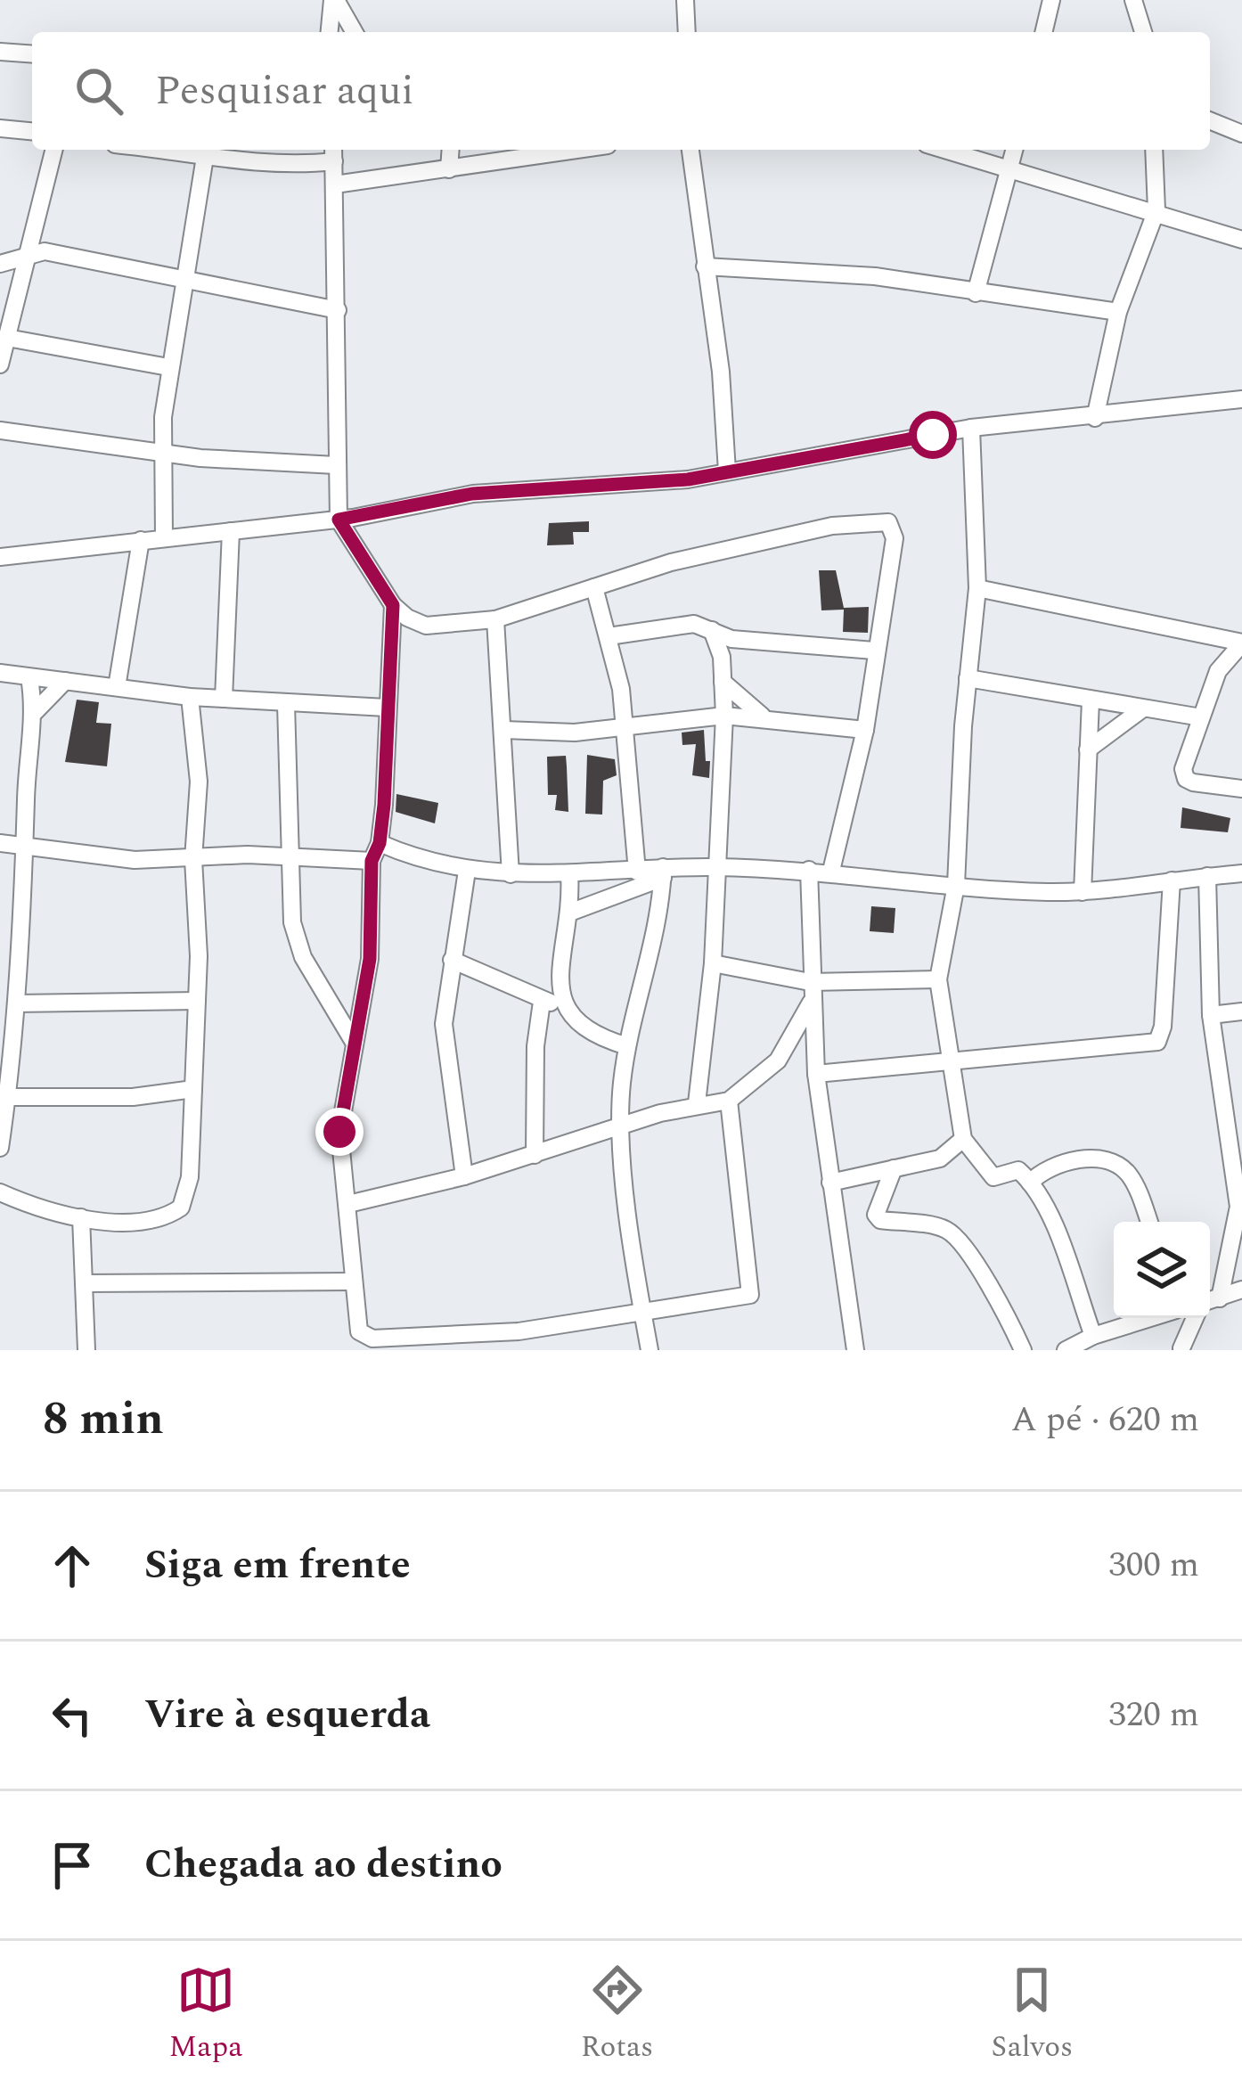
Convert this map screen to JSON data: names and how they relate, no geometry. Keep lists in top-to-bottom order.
{
  "page": {
    "search": "Pesquisar aqui",
    "heading": ["8 min", "A pé · 620 m"],
    "list": [
      ["Siga em frente", "300 m"],
      ["Vire à esquerda", "320 m"],
      "Chegada ao destino"
    ],
    "nav": ["Mapa", "Rotas", "Salvos"]
  }
}
